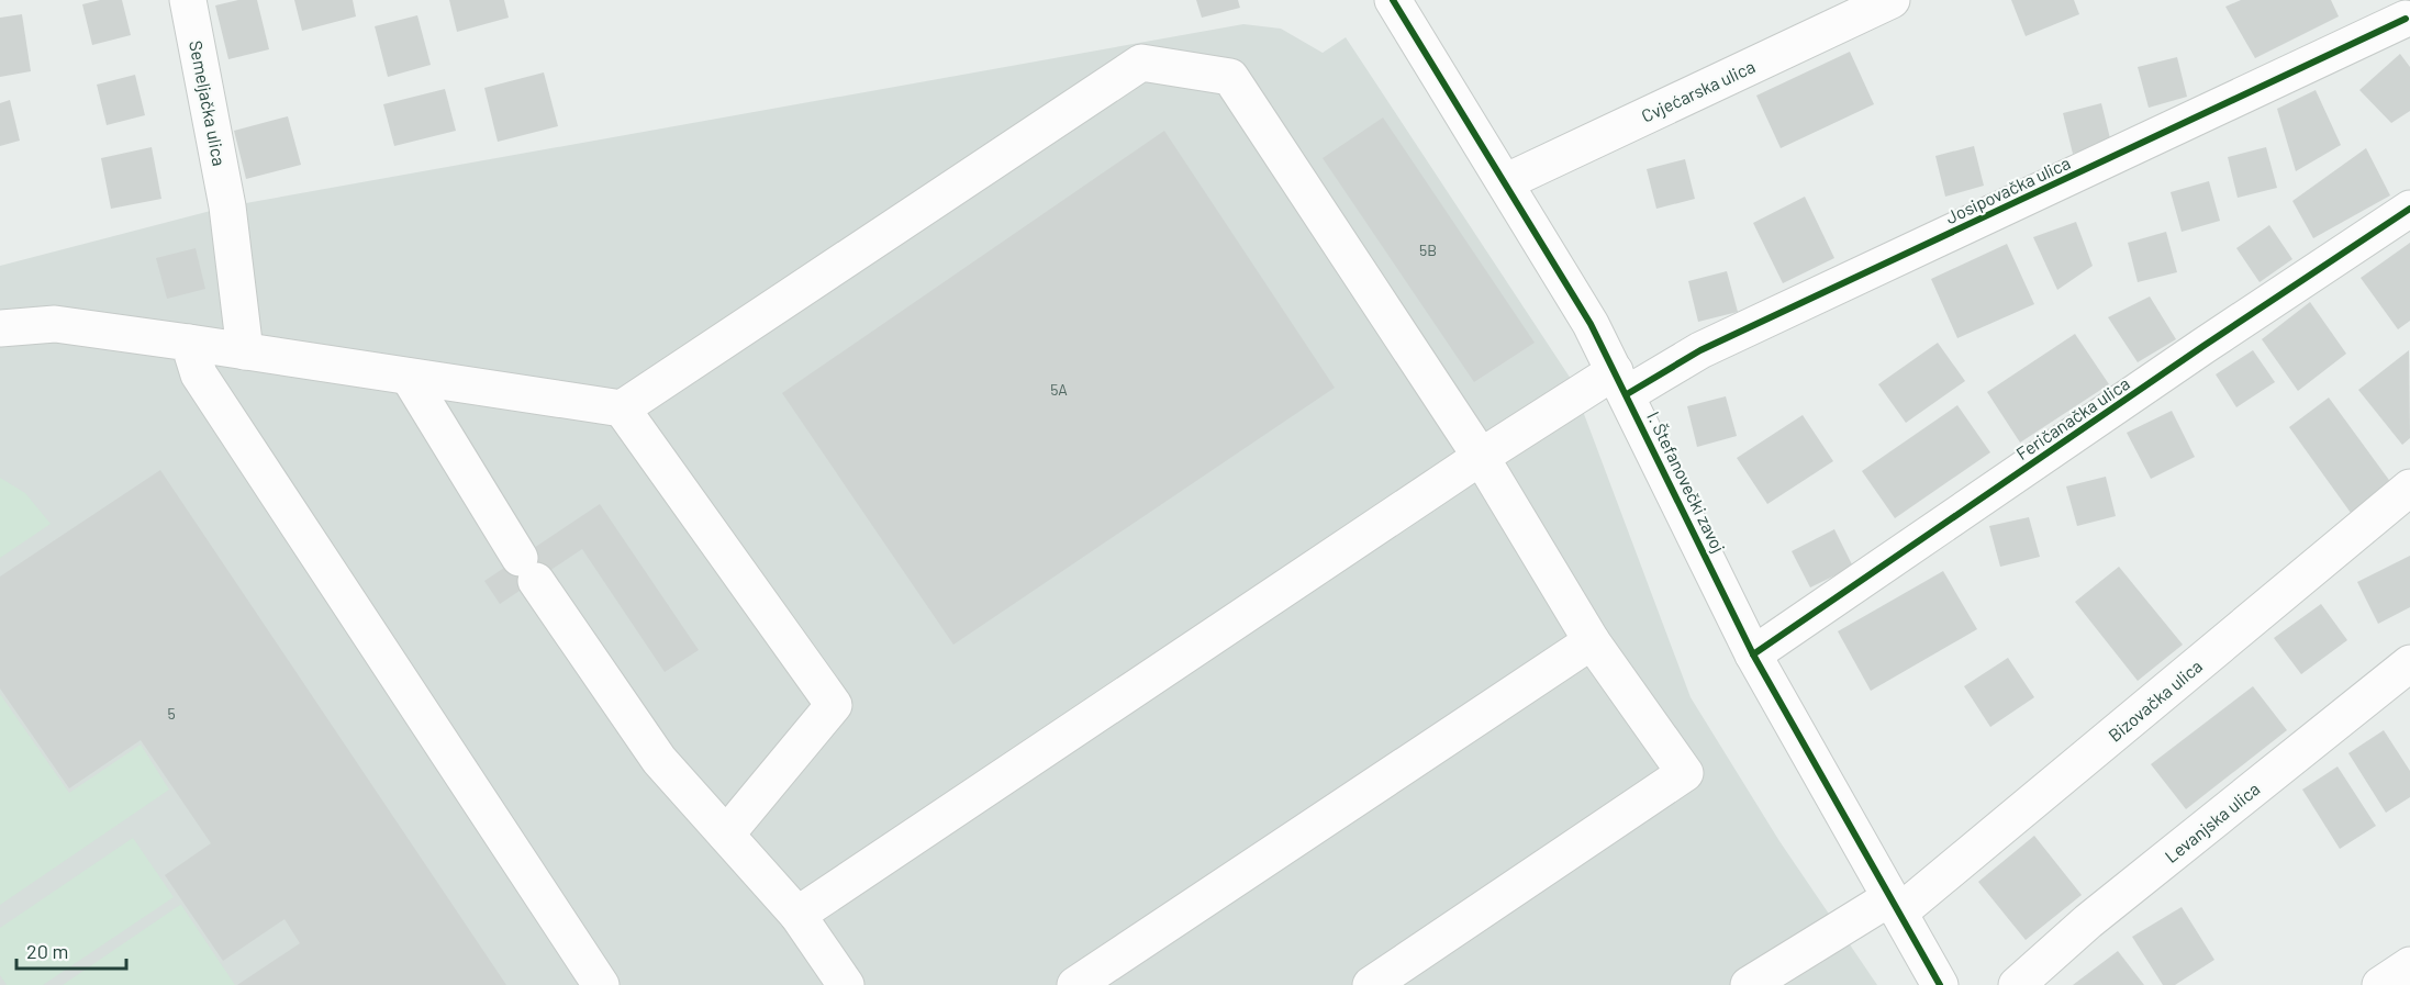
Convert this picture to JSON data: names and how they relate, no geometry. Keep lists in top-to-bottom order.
{
  "streets": {
    "street": [
      "Cvjećarska ulica",
      "Semeljačka ulica",
      "Josipovačka ulica",
      "Feričanačka ulica",
      "I. Štefanovečki zavoj",
      "Bizovačka ulica",
      "Levanjska ulica"
    ]
  },
  "crossings": [
    ["Cvjećarska ulica", "I. Štefanovečki zavoj"],
    ["Josipovačka ulica", "I. Štefanovečki zavoj"],
    ["Feričanačka ulica", "I. Štefanovečki zavoj"],
    ["I. Štefanovečki zavoj", "Bizovačka ulica"]
  ],
  "house_numbers": ["5B", "5A", "5"],
  "scale_bar": "20 m"
}
